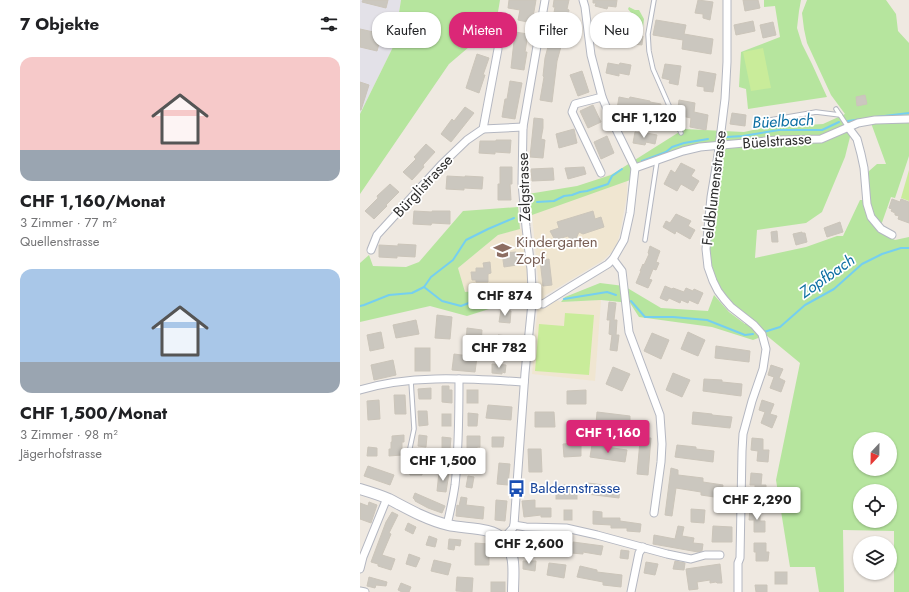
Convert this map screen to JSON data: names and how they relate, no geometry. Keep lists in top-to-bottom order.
{
  "streets": {
    "street": [
      "Büelstrasse",
      "Bürglistrasse",
      "Zelgstrasse",
      "Feldblumenstrasse"
    ]
  },
  "crossings": [
    ["Büelstrasse", "Feldblumenstrasse"]
  ],
  "water": ["Büelbach", "Zopfbach"],
  "places": {
    "school or university": ["Kindergarten Zopf"],
    "bus stop": ["Baldernstrasse"]
  },
  "north": "bottom",
  "page": {
    "heading": "7 Objekte",
    "chip": [
      "Kaufen",
      "Mieten",
      "Filter",
      "Neu"
    ],
    "list": [
      {
        "name": "CHF 1,160/Monat",
        "note": "3 Zimmer · 77 m² · Quellenstrasse"
      },
      {
        "name": "CHF 1,500/Monat",
        "note": "3 Zimmer · 98 m² · Jägerhofstrasse"
      }
    ],
    "price": [
      "CHF 1,120",
      "CHF 874",
      "CHF 782",
      "CHF 1,160",
      "CHF 1,500",
      "CHF 2,290",
      "CHF 2,600"
    ]
  }
}
